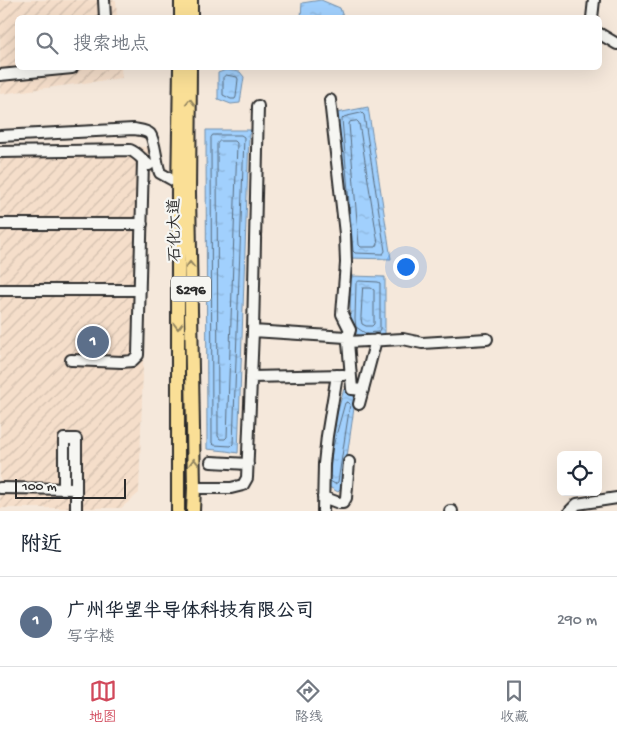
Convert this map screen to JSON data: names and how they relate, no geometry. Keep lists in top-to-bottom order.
{
  "streets": {
    "main road": ["石化大道", "S296"]
  },
  "scale_bar": "100 m",
  "page": {
    "search": "搜索地点",
    "pins": "1",
    "scale": "100 m",
    "heading": "附近",
    "list": [
      {
        "mark": "1",
        "name": "广州华望半导体科技有限公司",
        "note": "写字楼",
        "value": "290 m"
      }
    ],
    "nav": ["地图", "路线", "收藏"]
  }
}
